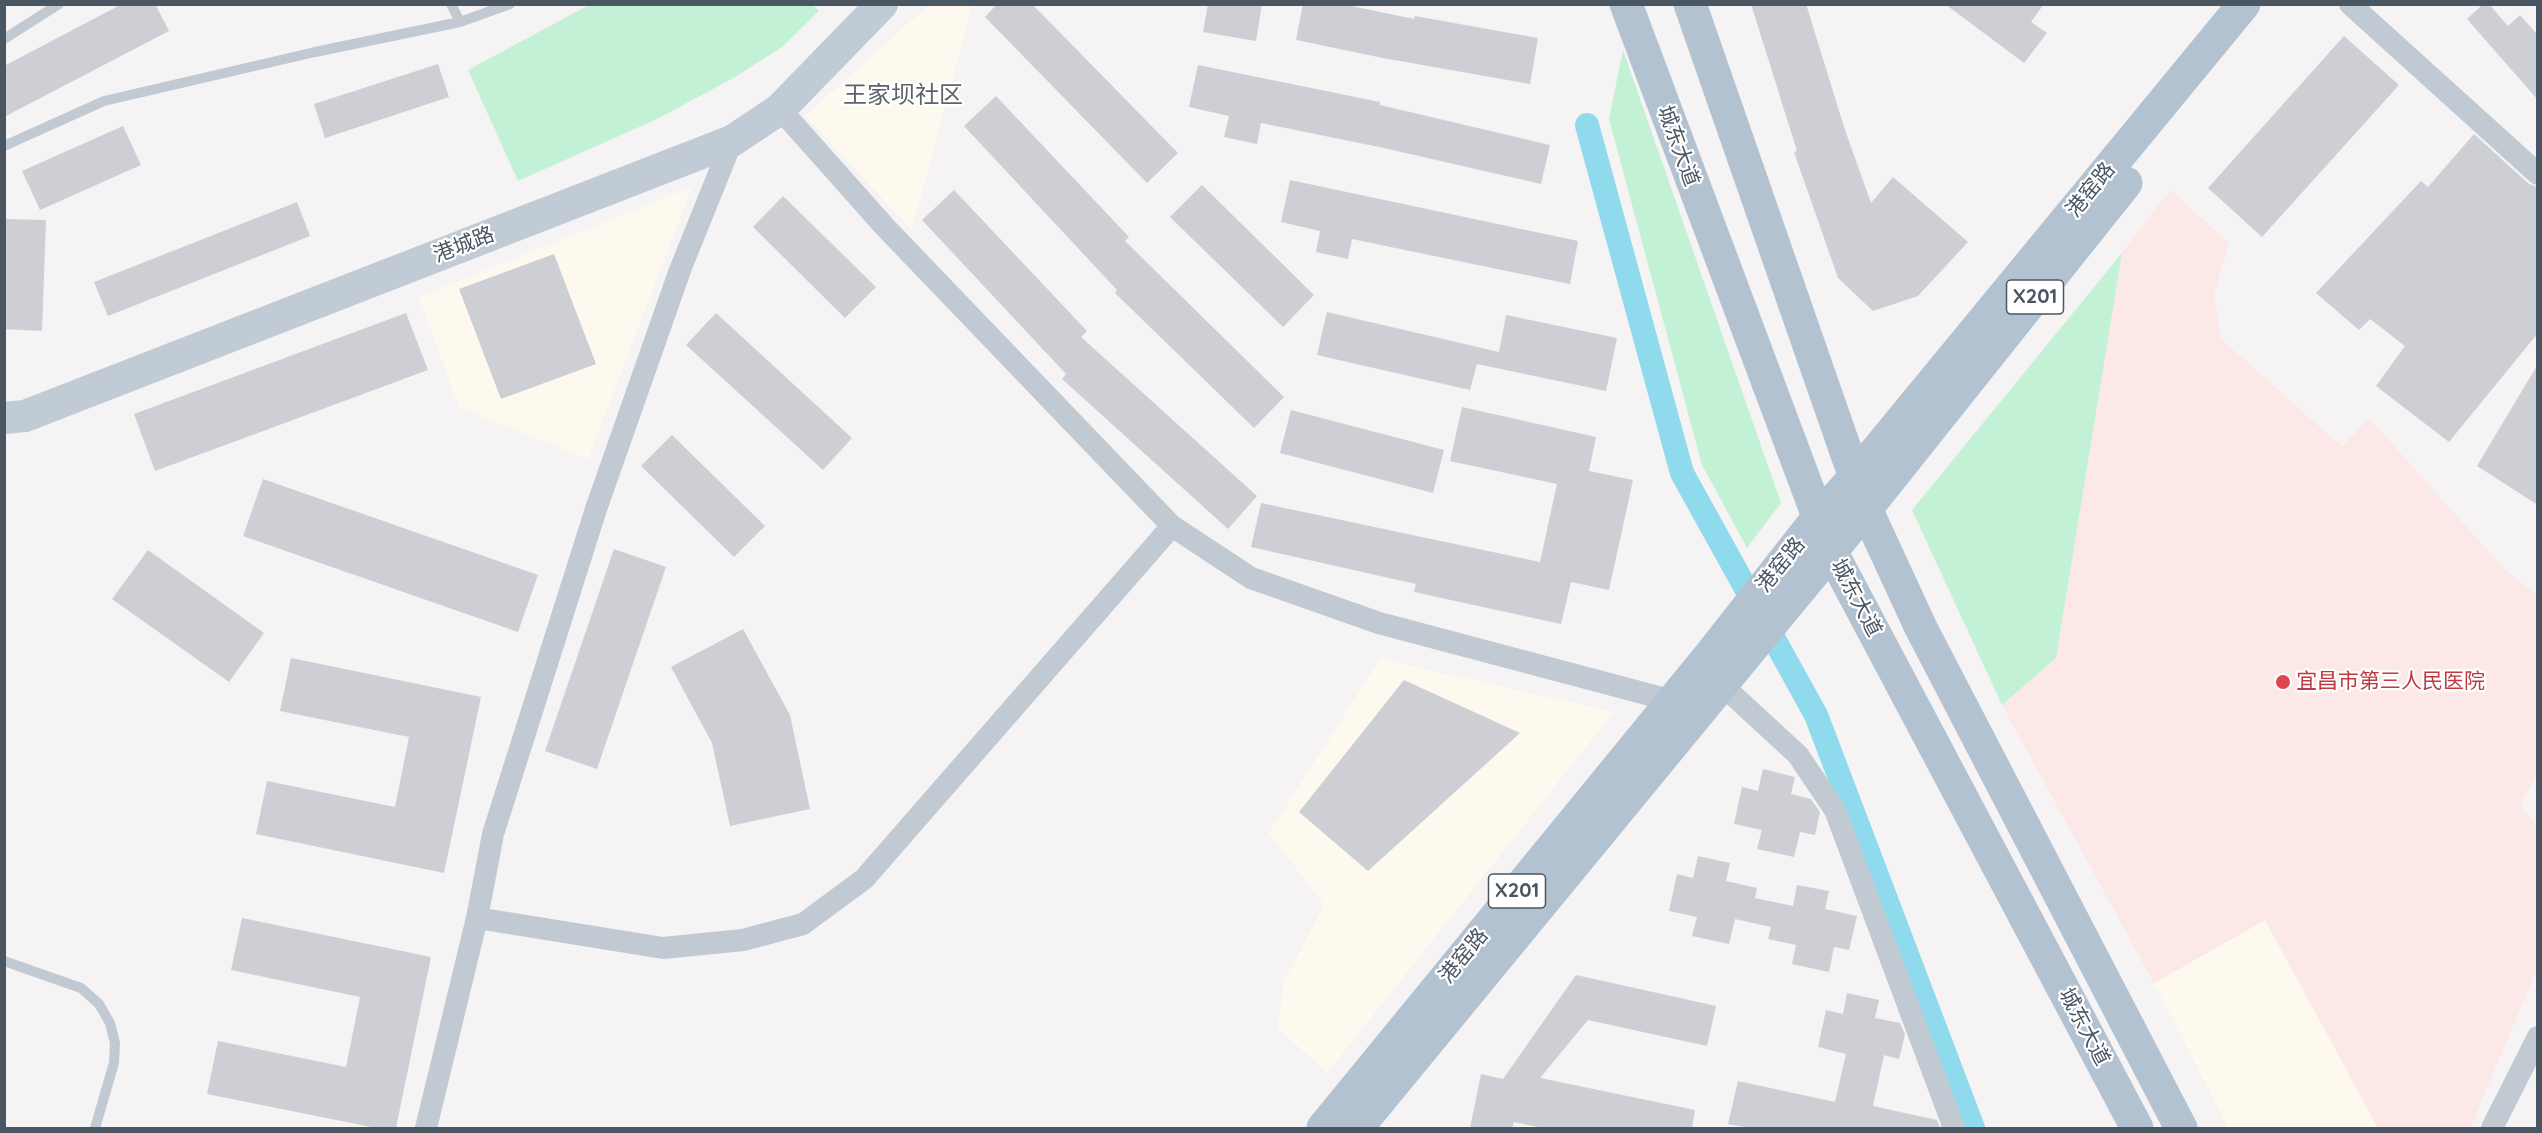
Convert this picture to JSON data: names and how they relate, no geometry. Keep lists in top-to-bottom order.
{
  "streets": {
    "main road": ["城东大道", "港窑路", "X201"],
    "street": ["港城路"]
  },
  "crossings": [
    ["城东大道", "港窑路"]
  ],
  "districts": ["王家坝社区"],
  "places": ["宜昌市第三人民医院"]
}
